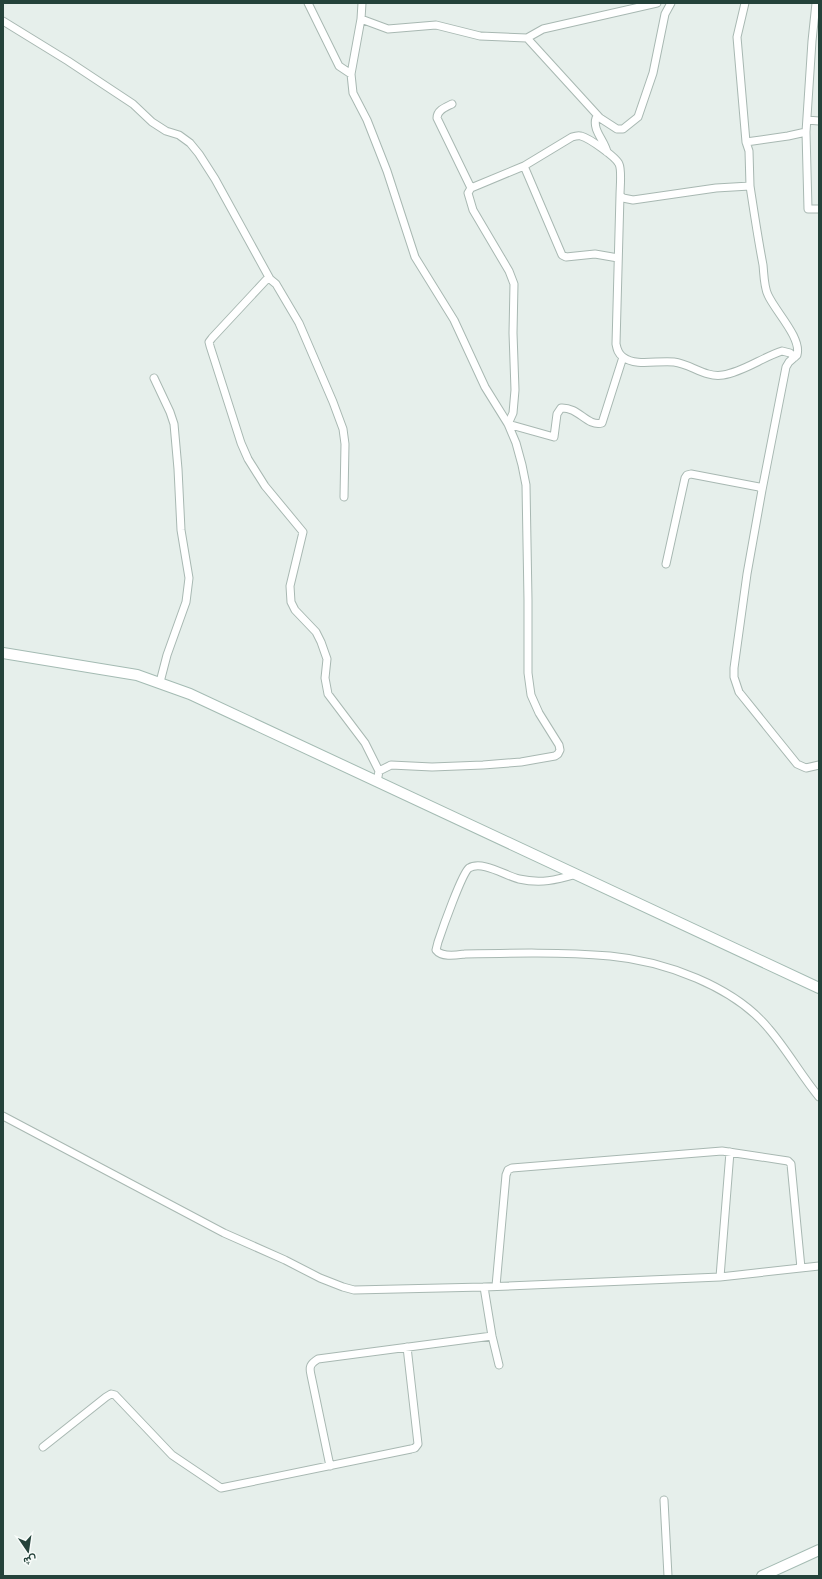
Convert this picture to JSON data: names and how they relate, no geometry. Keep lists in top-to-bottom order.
{
  "north": "bottom"
}
